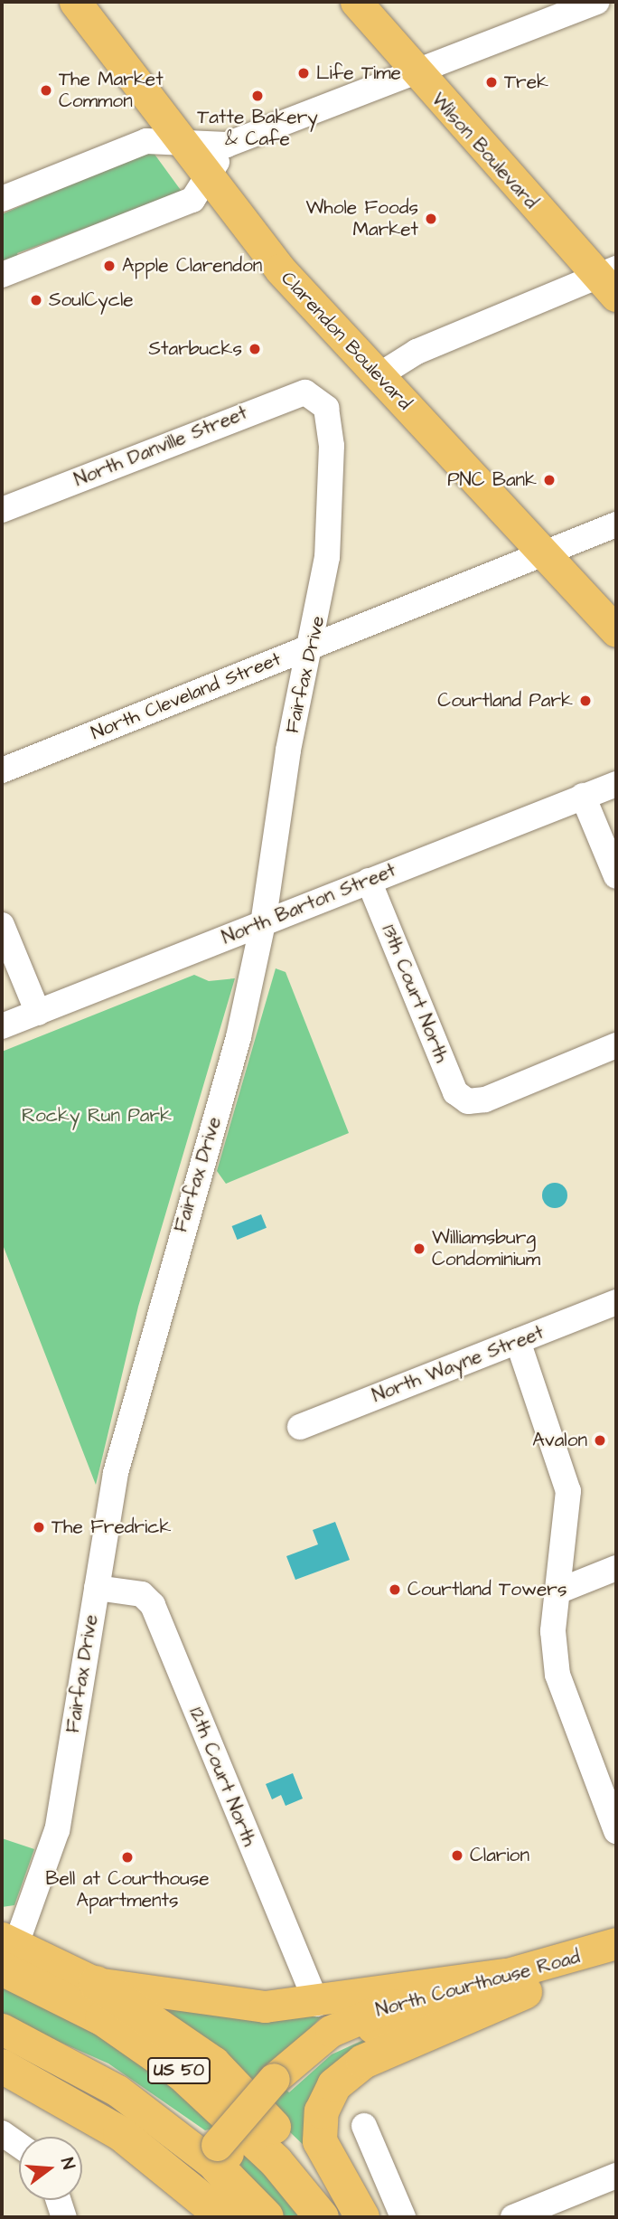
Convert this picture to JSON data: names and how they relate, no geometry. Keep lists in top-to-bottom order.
{
  "streets": {
    "highway": ["US 50"],
    "main road": ["Wilson Boulevard", "Clarendon Boulevard", "North Courthouse Road"],
    "street": [
      "North Danville Street",
      "Fairfax Drive",
      "North Cleveland Street",
      "North Barton Street",
      "13th Court North",
      "North Wayne Street",
      "12th Court North"
    ]
  },
  "crossings": [
    ["Clarendon Boulevard", "North Cleveland Street"],
    ["North Danville Street", "Fairfax Drive"],
    ["Fairfax Drive", "North Cleveland Street"],
    ["Fairfax Drive", "North Barton Street"],
    ["Fairfax Drive", "12th Court North"],
    ["Fairfax Drive", "US 50"],
    ["North Barton Street", "13th Court North"]
  ],
  "parks": ["Rocky Run Park"],
  "places": [
    "Life Time",
    "Trek",
    "The Market Common",
    "Tatte Bakery & Cafe",
    "Whole Foods Market",
    "Apple Clarendon",
    "SoulCycle",
    "Starbucks",
    "PNC Bank",
    "Courtland Park",
    "Williamsburg Condominium",
    "Avalon",
    "The Fredrick",
    "Courtland Towers",
    "Clarion",
    "Bell at Courthouse Apartments"
  ],
  "north": "right"
}
